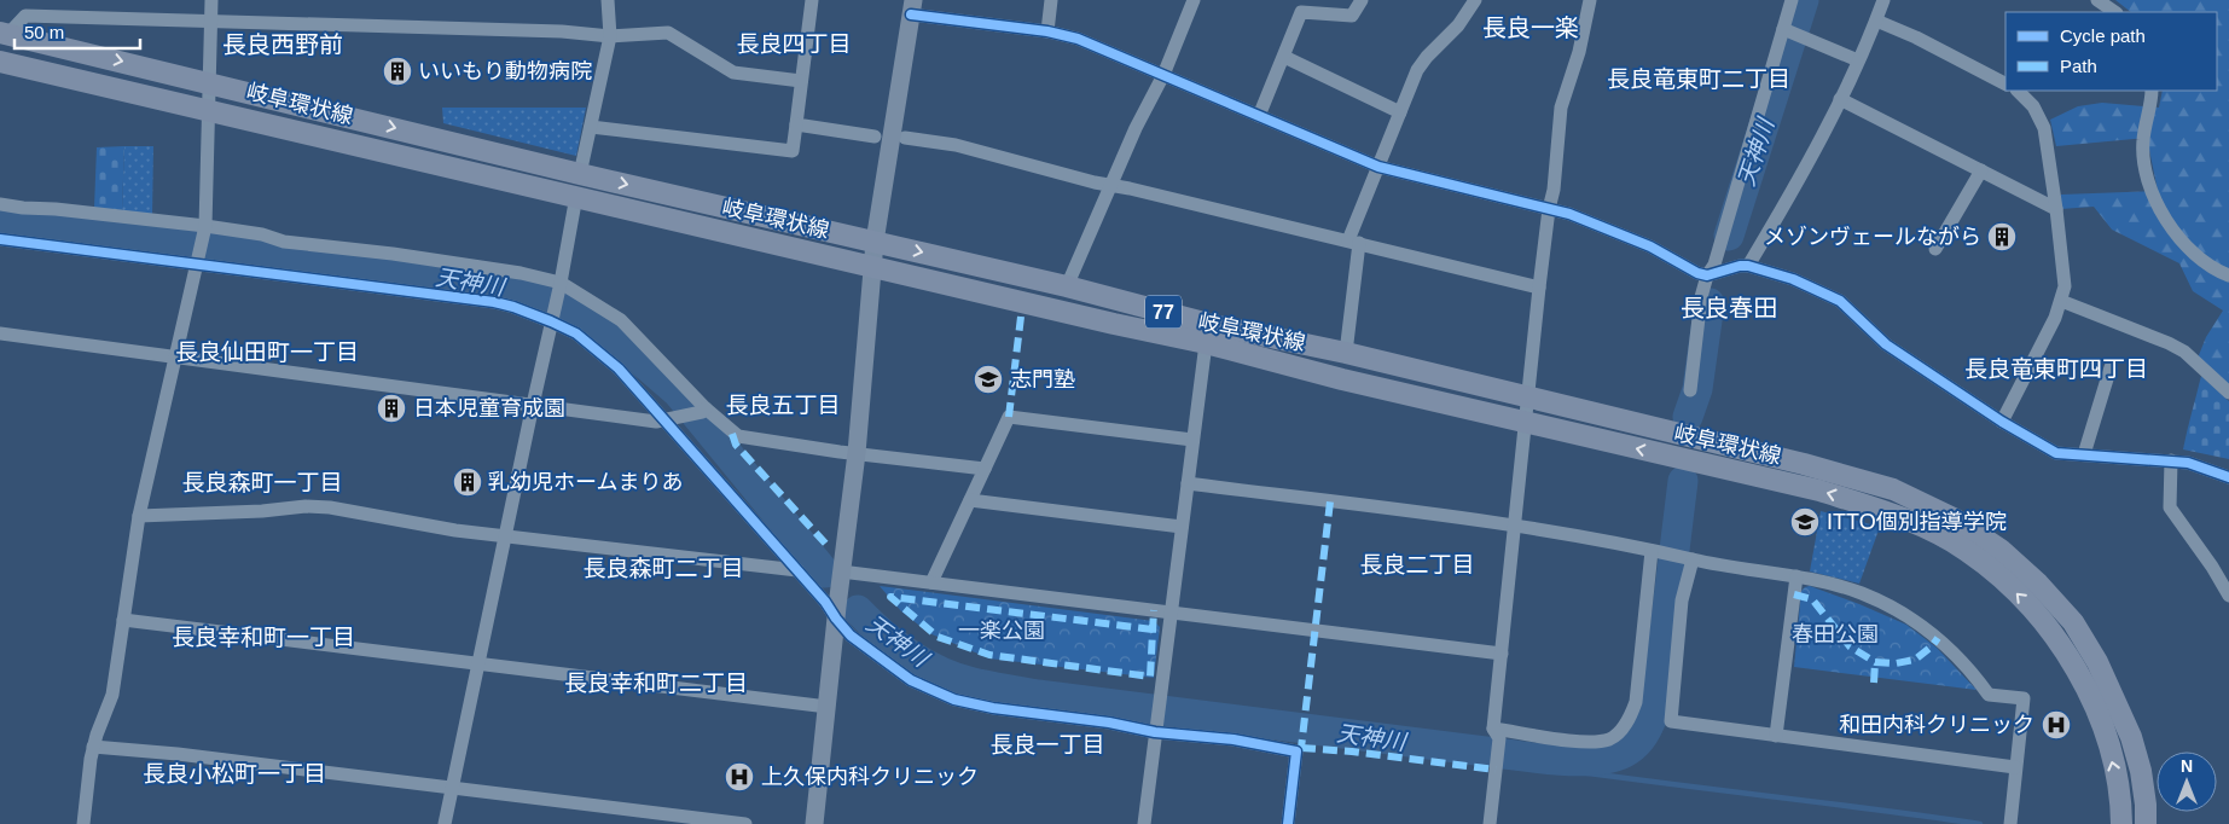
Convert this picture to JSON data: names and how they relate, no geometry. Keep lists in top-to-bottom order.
{
  "streets": {
    "main road": ["岐阜環状線", "77"]
  },
  "districts": [
    "長良一楽",
    "長良四丁目",
    "長良西野前",
    "長良竜東町二丁目",
    "長良春田",
    "長良仙田町一丁目",
    "長良竜東町四丁目",
    "長良五丁目",
    "長良森町一丁目",
    "長良二丁目",
    "長良森町二丁目",
    "長良幸和町一丁目",
    "長良幸和町二丁目",
    "長良一丁目",
    "長良小松町一丁目"
  ],
  "water": ["天神川"],
  "parks": ["一楽公園", "春田公園"],
  "places": {
    "building": [
      "いいもり動物病院",
      "メゾンヴェールながら",
      "日本児童育成園",
      "乳幼児ホームまりあ"
    ],
    "school or university": ["志門塾", "ITTO個別指導学院"],
    "hospital": ["和田内科クリニック", "上久保内科クリニック"]
  },
  "legend": ["Cycle path", "Path"],
  "scale_bar": "50 m",
  "north": "top"
}
